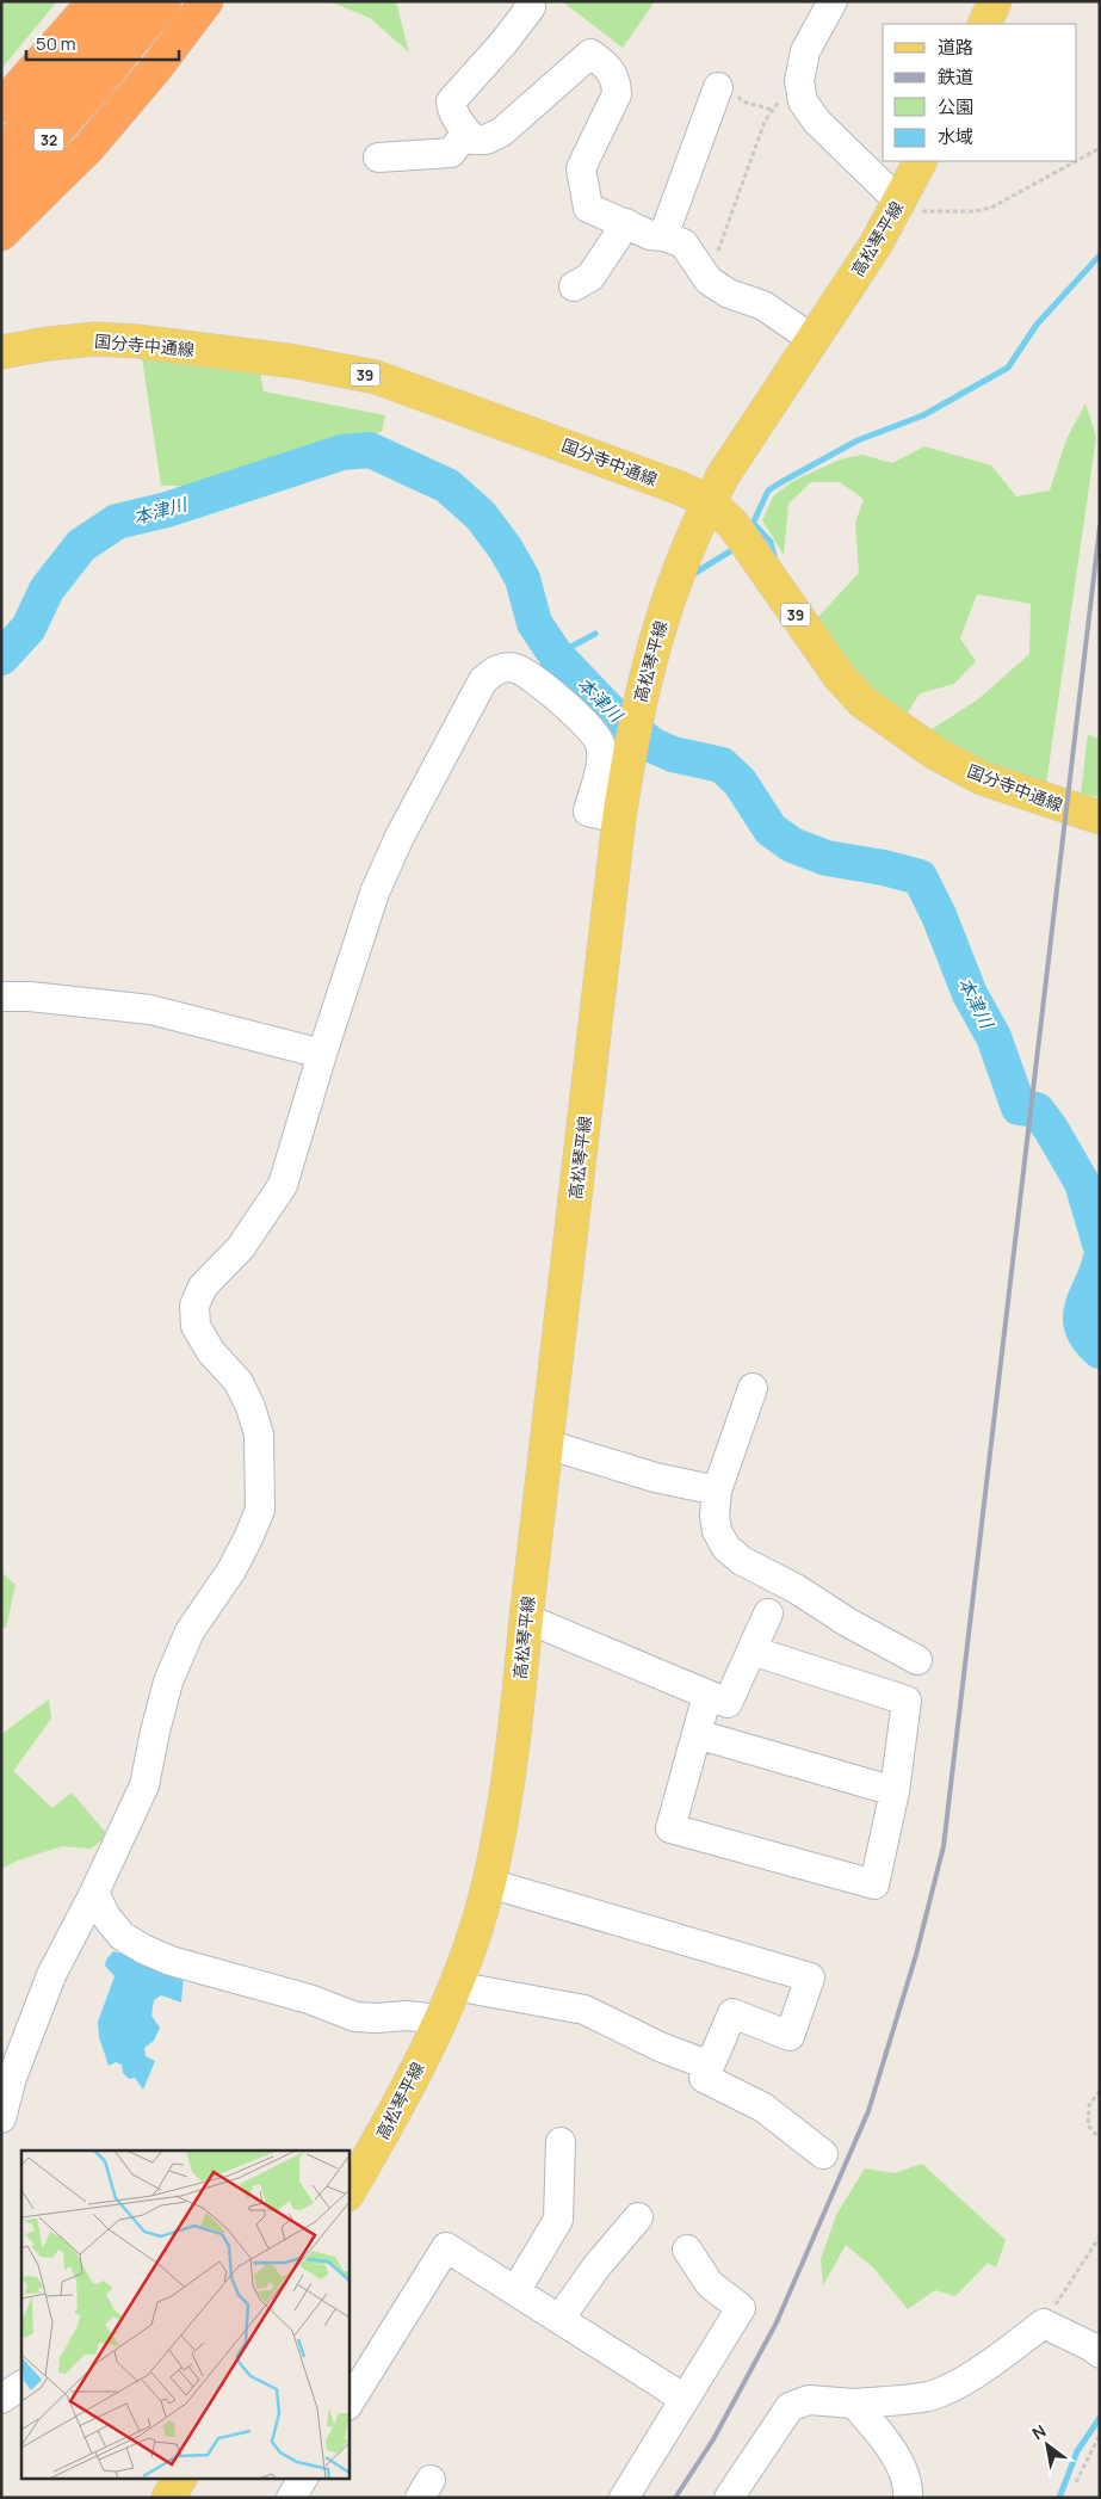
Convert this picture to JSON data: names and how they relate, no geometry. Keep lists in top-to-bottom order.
{
  "streets": {
    "highway": ["32"],
    "main road": ["高松琴平線", "国分寺中通線", "39"]
  },
  "crossings": [
    ["高松琴平線", "国分寺中通線"]
  ],
  "water": ["本津川"],
  "legend": [
    "道路",
    "鉄道",
    "公園",
    "水域"
  ],
  "scale_bar": "50 m",
  "north": "top left"
}
